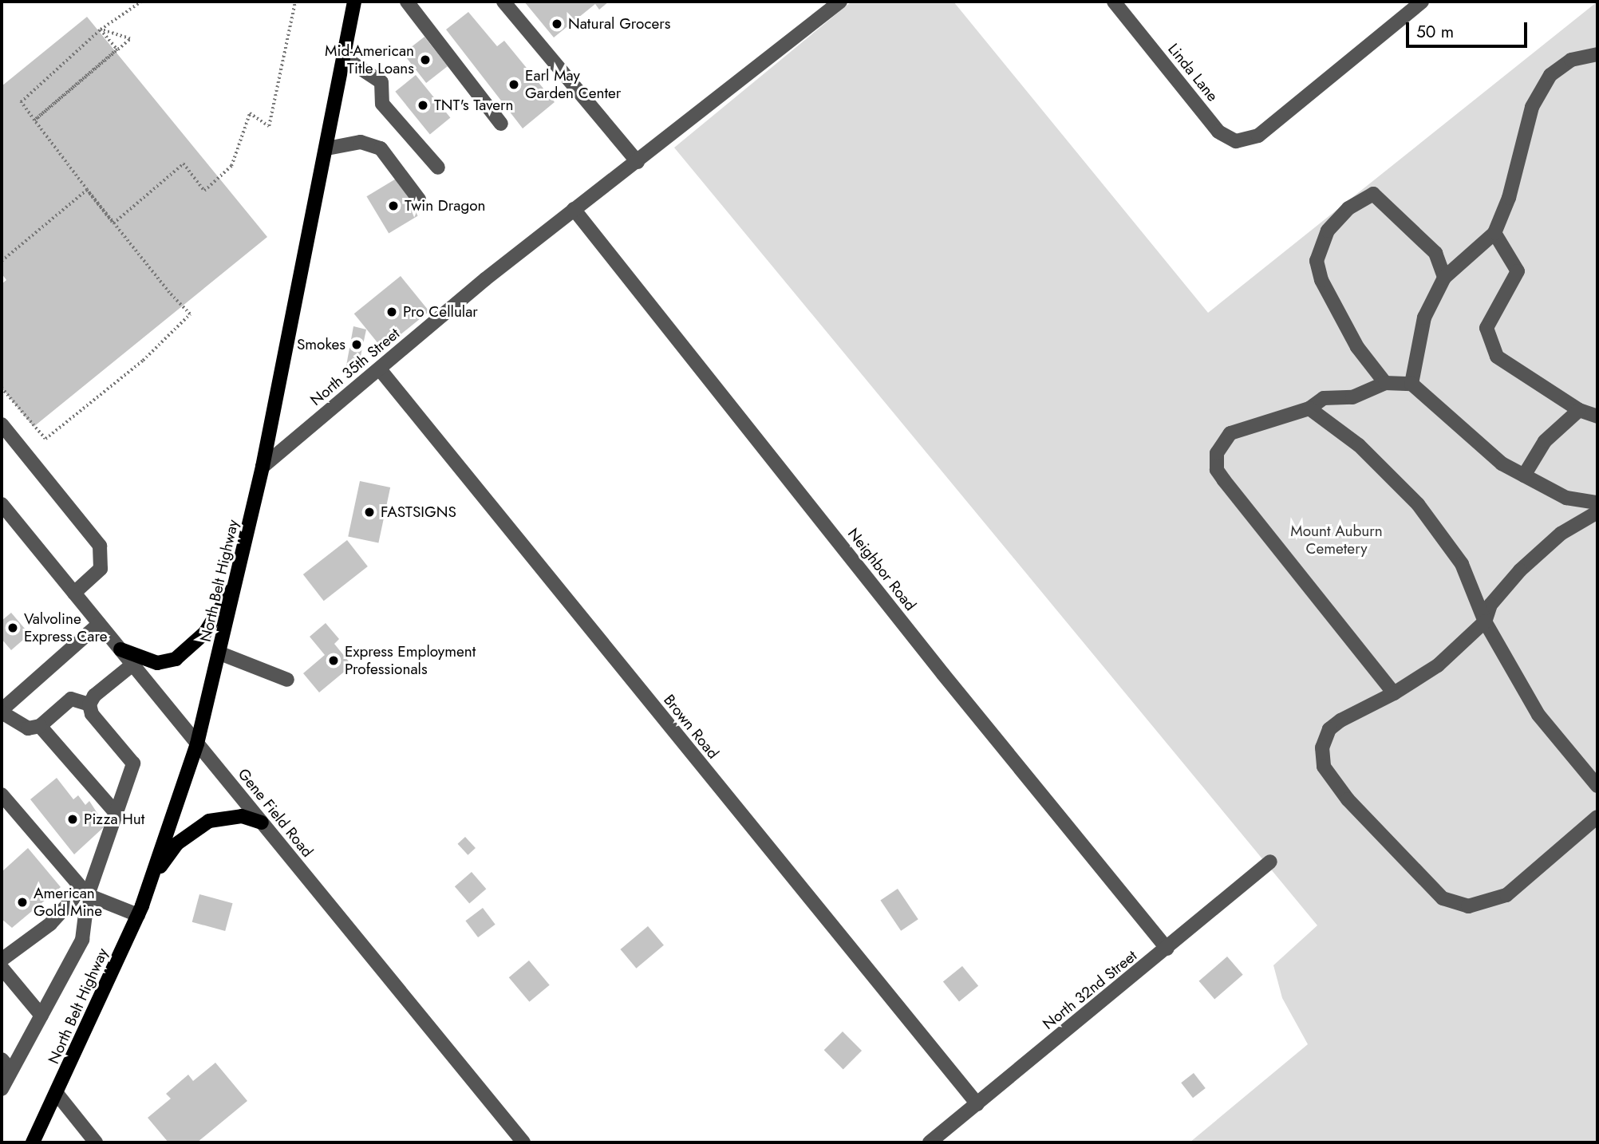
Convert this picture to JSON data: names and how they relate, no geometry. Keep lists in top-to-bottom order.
{
  "streets": {
    "main road": ["North Belt Highway"],
    "street": [
      "Linda Lane",
      "North 35th Street",
      "Neighbor Road",
      "Brown Road",
      "Gene Field Road",
      "North 32nd Street"
    ]
  },
  "crossings": [
    ["North 35th Street", "Neighbor Road"],
    ["North 35th Street", "North Belt Highway"],
    ["North 35th Street", "Brown Road"],
    ["Neighbor Road", "North 32nd Street"],
    ["North Belt Highway", "Gene Field Road"],
    ["Brown Road", "North 32nd Street"]
  ],
  "parks": ["Mount Auburn Cemetery"],
  "places": [
    "Natural Grocers",
    "Mid-American Title Loans",
    "Earl May Garden Center",
    "TNT's Tavern",
    "Twin Dragon",
    "Pro Cellular",
    "Smokes",
    "FASTSIGNS",
    "Valvoline Express Care",
    "Express Employment Professionals",
    "Pizza Hut",
    "American Gold Mine"
  ],
  "scale_bar": "50 m"
}
